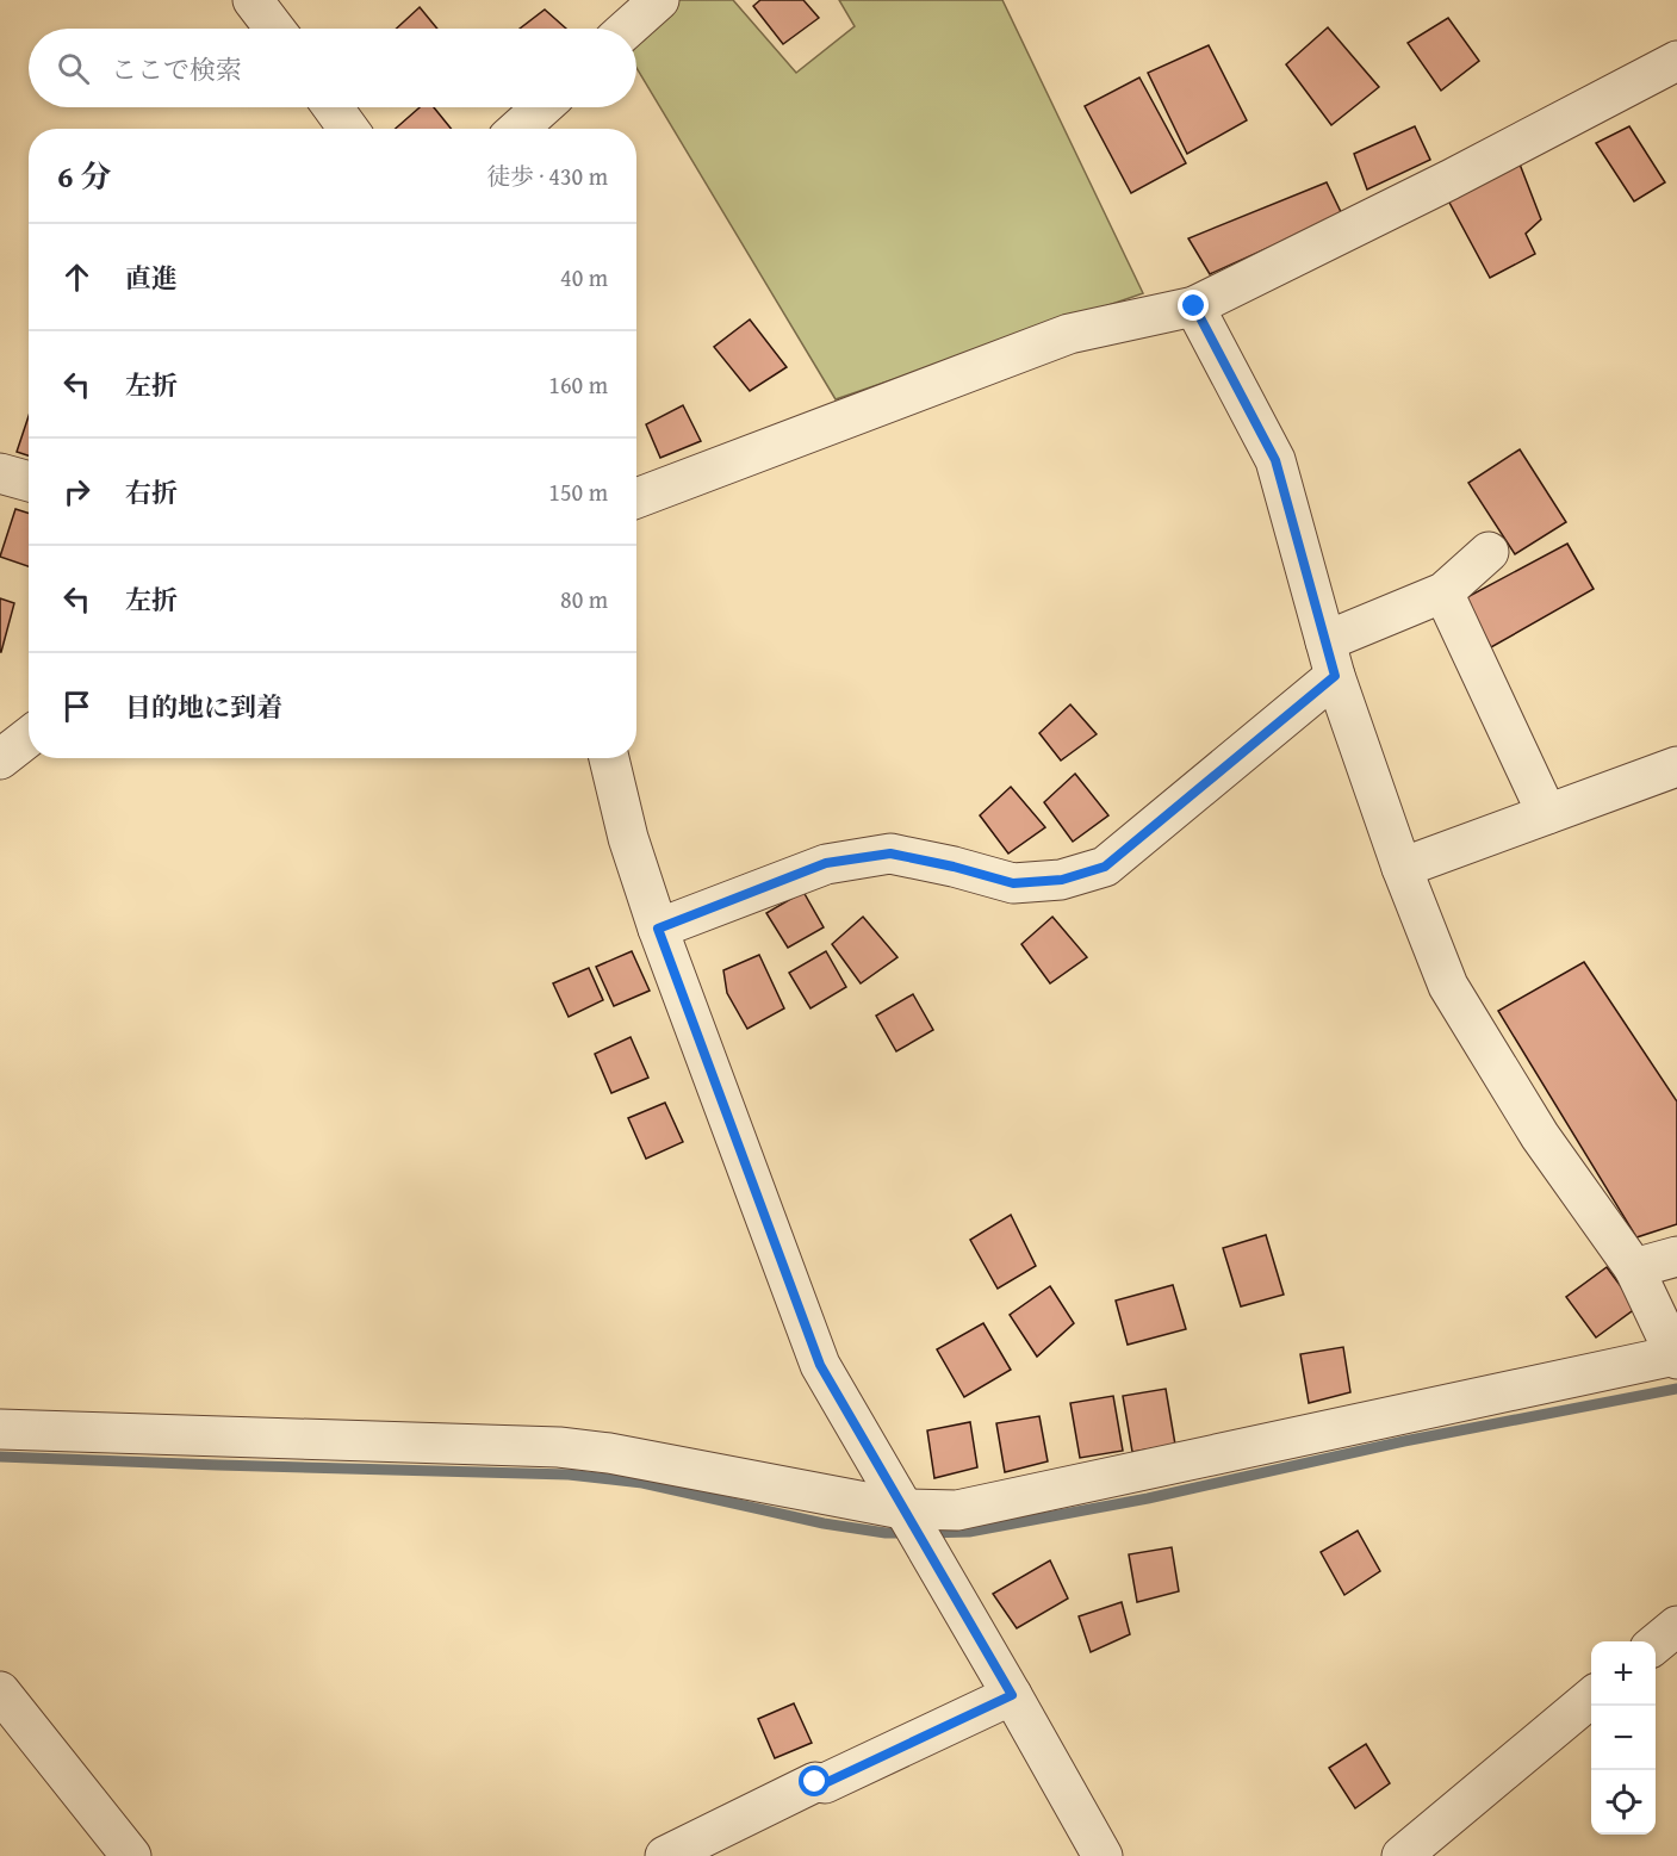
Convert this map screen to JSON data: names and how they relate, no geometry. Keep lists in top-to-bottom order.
{
  "page": {
    "search": "ここで検索",
    "heading": ["6 分", "徒歩 · 430 m"],
    "list": [
      ["直進", "40 m"],
      ["左折", "160 m"],
      ["右折", "150 m"],
      ["左折", "80 m"],
      "目的地に到着"
    ],
    "map_buttons": ["+", "−"]
  }
}
